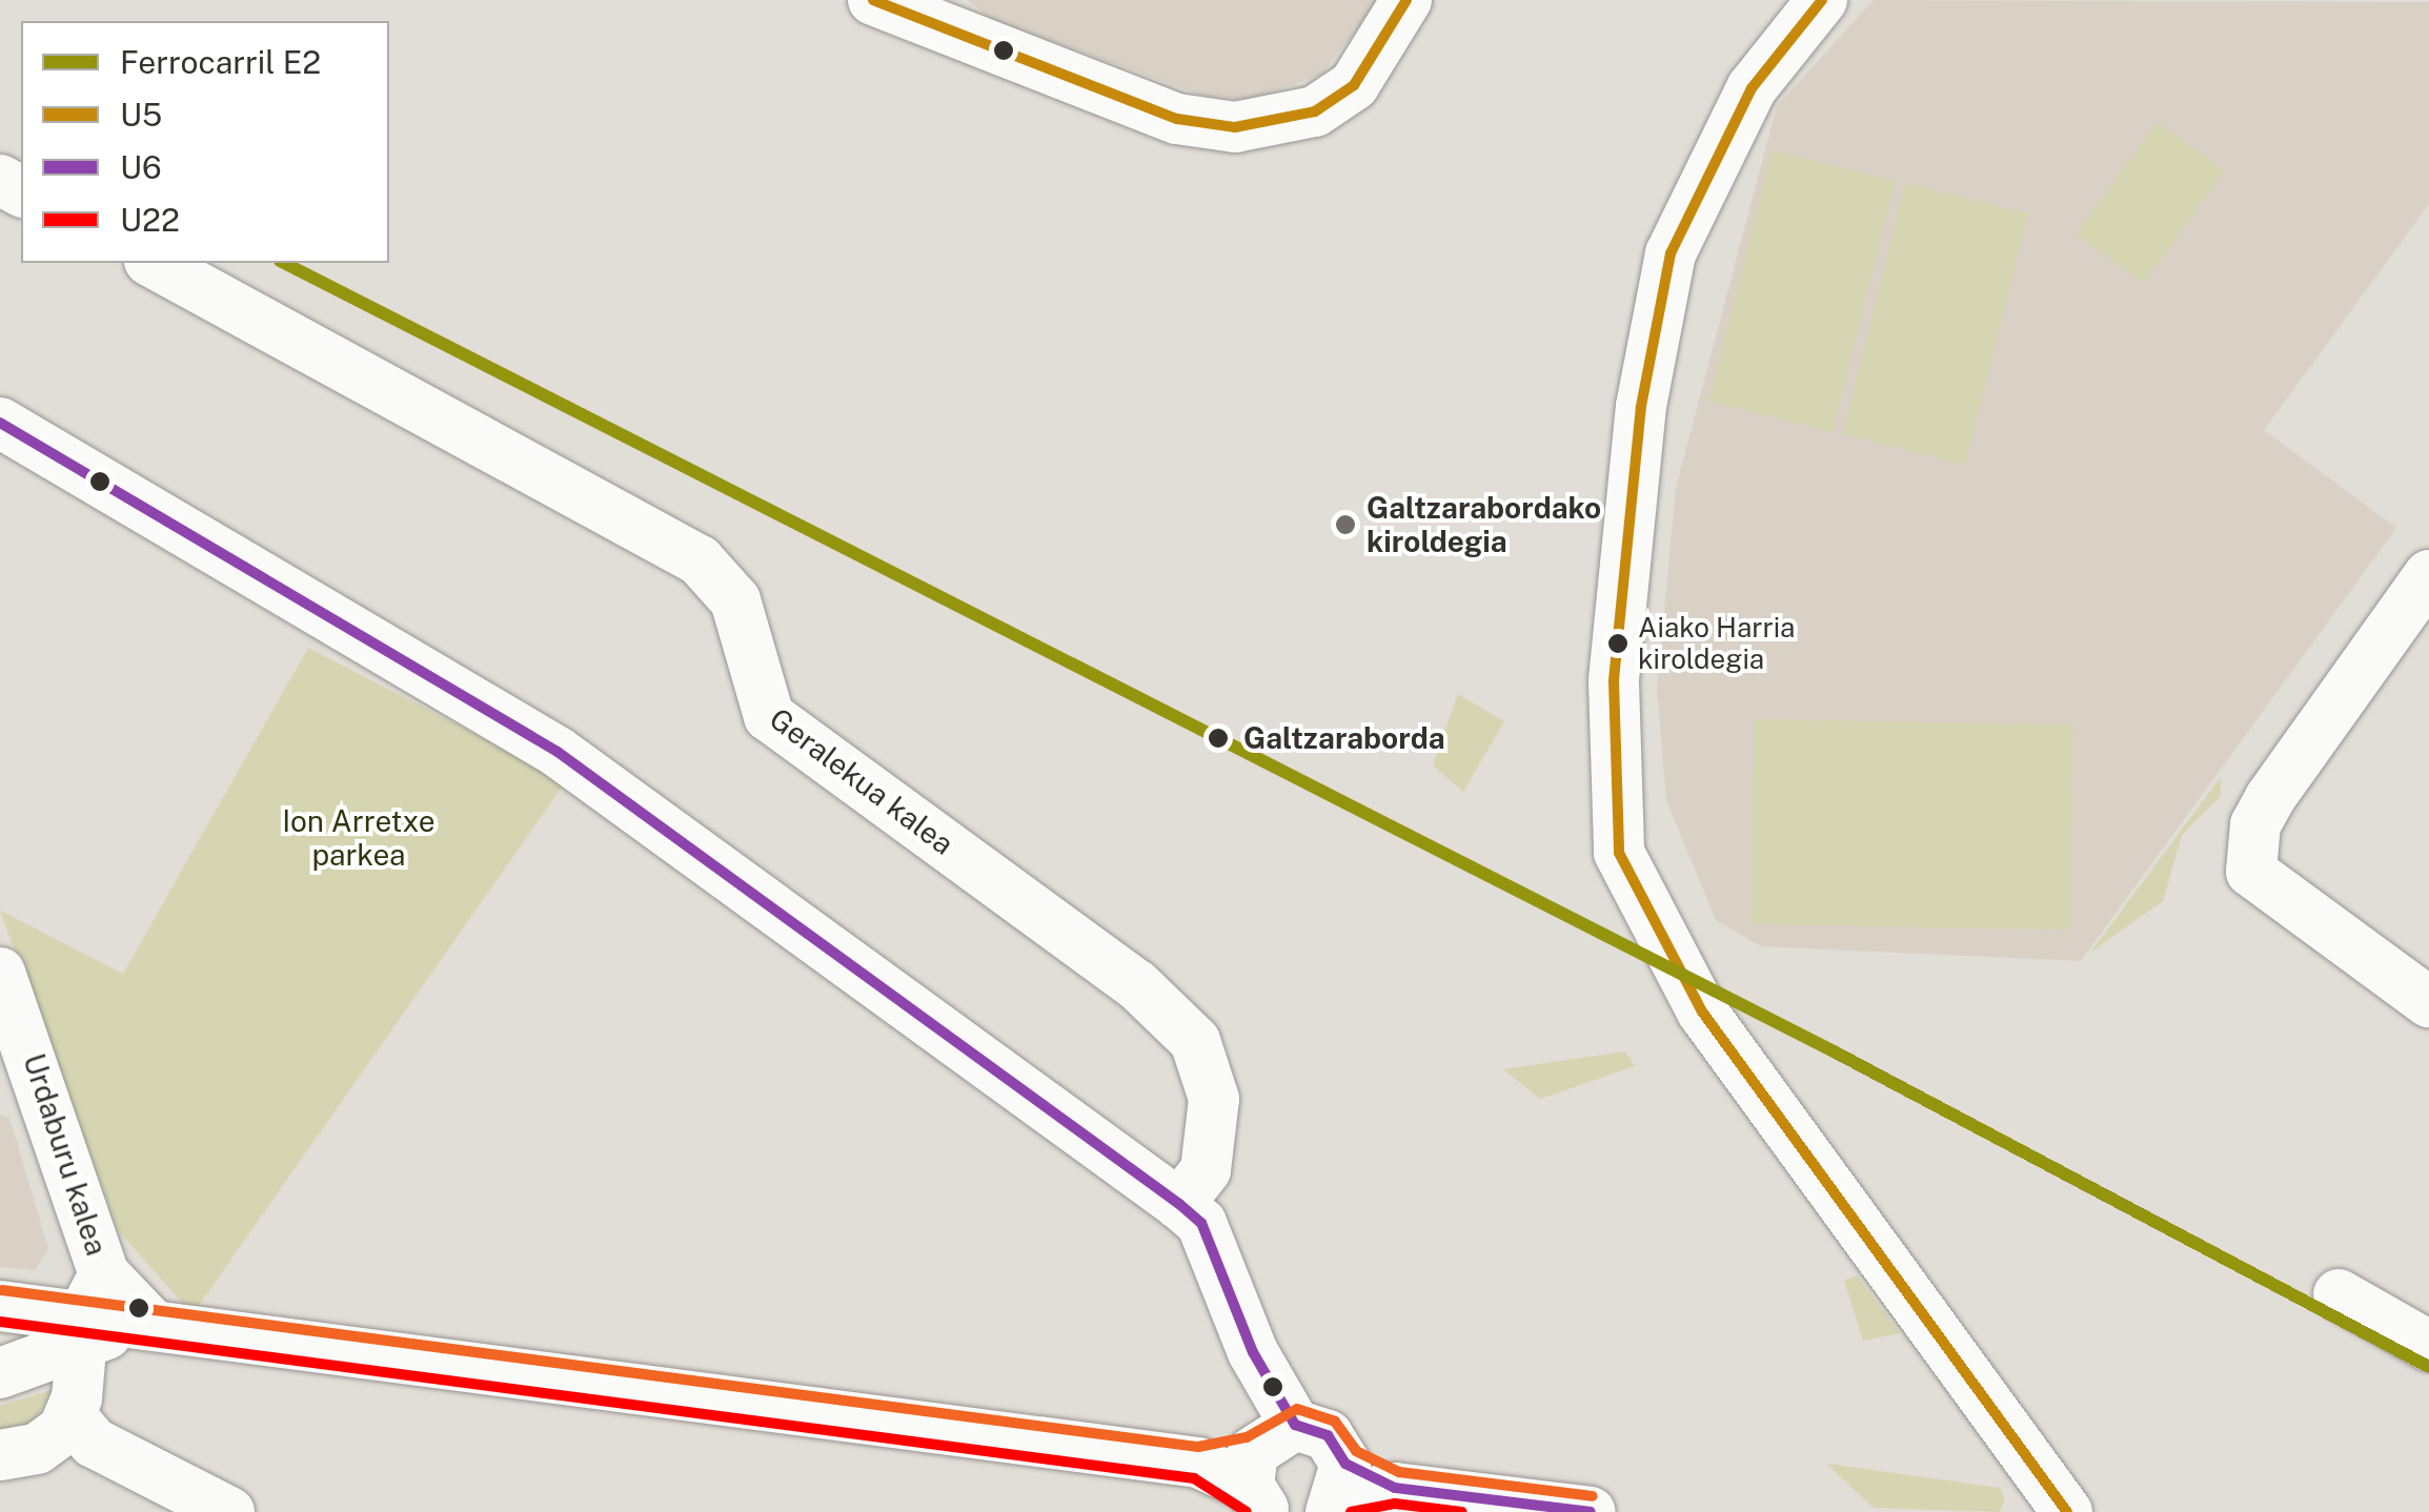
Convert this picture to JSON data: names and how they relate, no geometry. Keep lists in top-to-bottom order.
{
  "streets": {
    "street": ["Geralekua kalea", "Urdaburu kalea"]
  },
  "parks": ["Ion Arretxe parkea"],
  "places": ["Galtzarabordako kiroldegia", "Aiako Harria kiroldegia", "Galtzaraborda"],
  "lines": [
    "transit line U5",
    "rail line E2",
    "transit line U6",
    "transit line U22"
  ],
  "legend": [
    "Ferrocarril E2",
    "U5",
    "U6",
    "U22"
  ]
}
